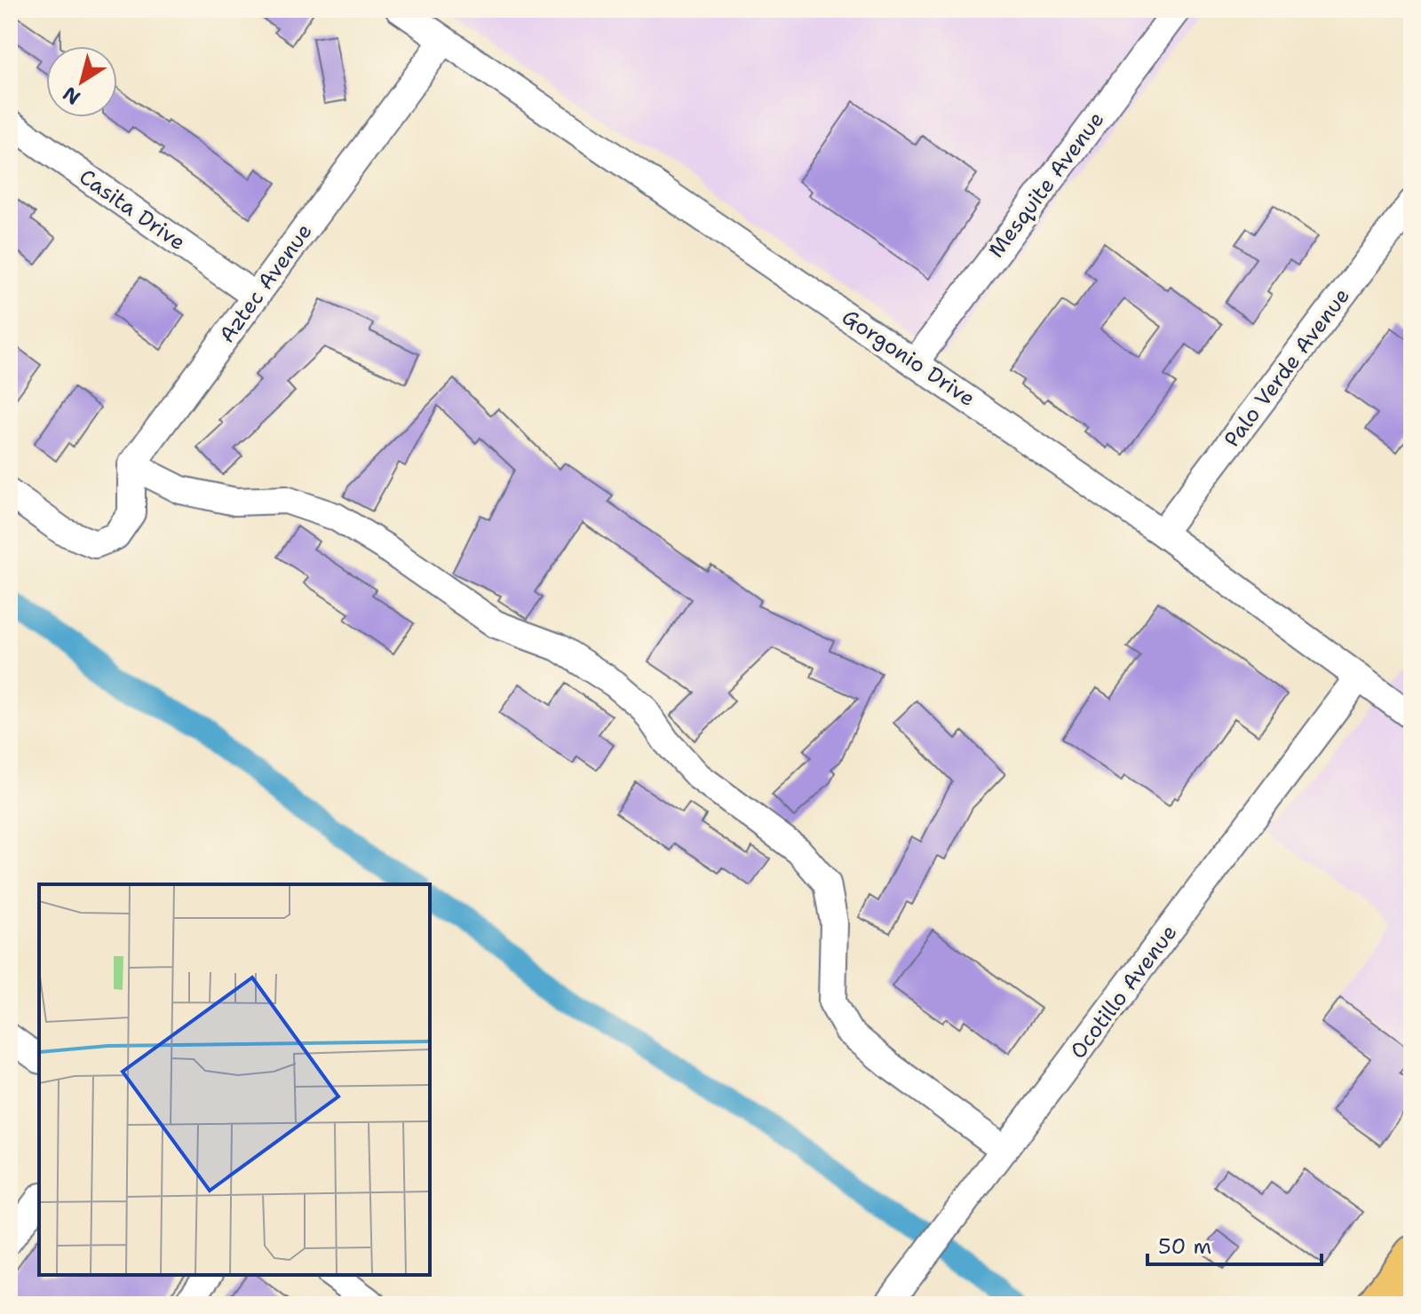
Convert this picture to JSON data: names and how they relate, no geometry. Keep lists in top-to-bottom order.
{
  "streets": {
    "street": [
      "Mesquite Avenue",
      "Casita Drive",
      "Aztec Avenue",
      "Gorgonio Drive",
      "Palo Verde Avenue",
      "Ocotillo Avenue"
    ]
  },
  "crossings": [
    ["Mesquite Avenue", "Gorgonio Drive"],
    ["Casita Drive", "Aztec Avenue"],
    ["Aztec Avenue", "Gorgonio Drive"],
    ["Gorgonio Drive", "Palo Verde Avenue"],
    ["Gorgonio Drive", "Ocotillo Avenue"]
  ],
  "scale_bar": "50 m",
  "north": "bottom left"
}
